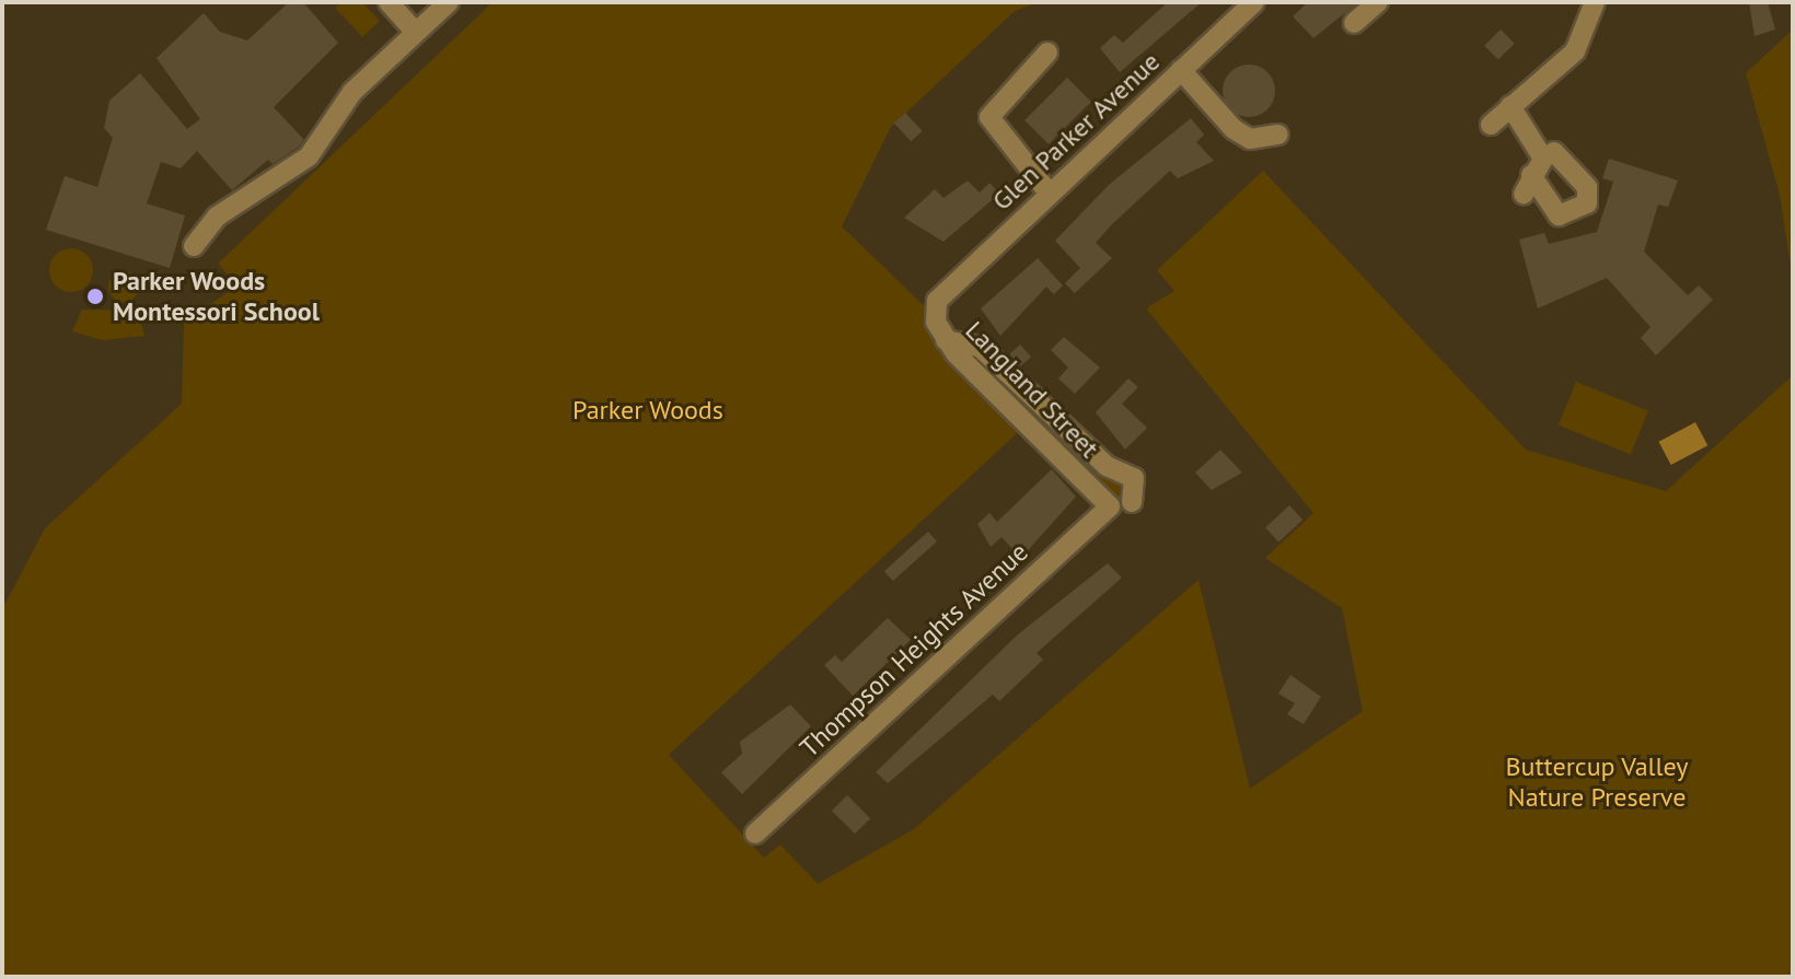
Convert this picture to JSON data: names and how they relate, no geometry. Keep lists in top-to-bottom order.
{
  "streets": {
    "street": ["Glen Parker Avenue", "Langland Street", "Thompson Heights Avenue"]
  },
  "crossings": [
    ["Glen Parker Avenue", "Langland Street"],
    ["Langland Street", "Thompson Heights Avenue"]
  ],
  "parks": ["Parker Woods", "Buttercup Valley Nature Preserve"],
  "places": ["Parker Woods Montessori School"]
}
